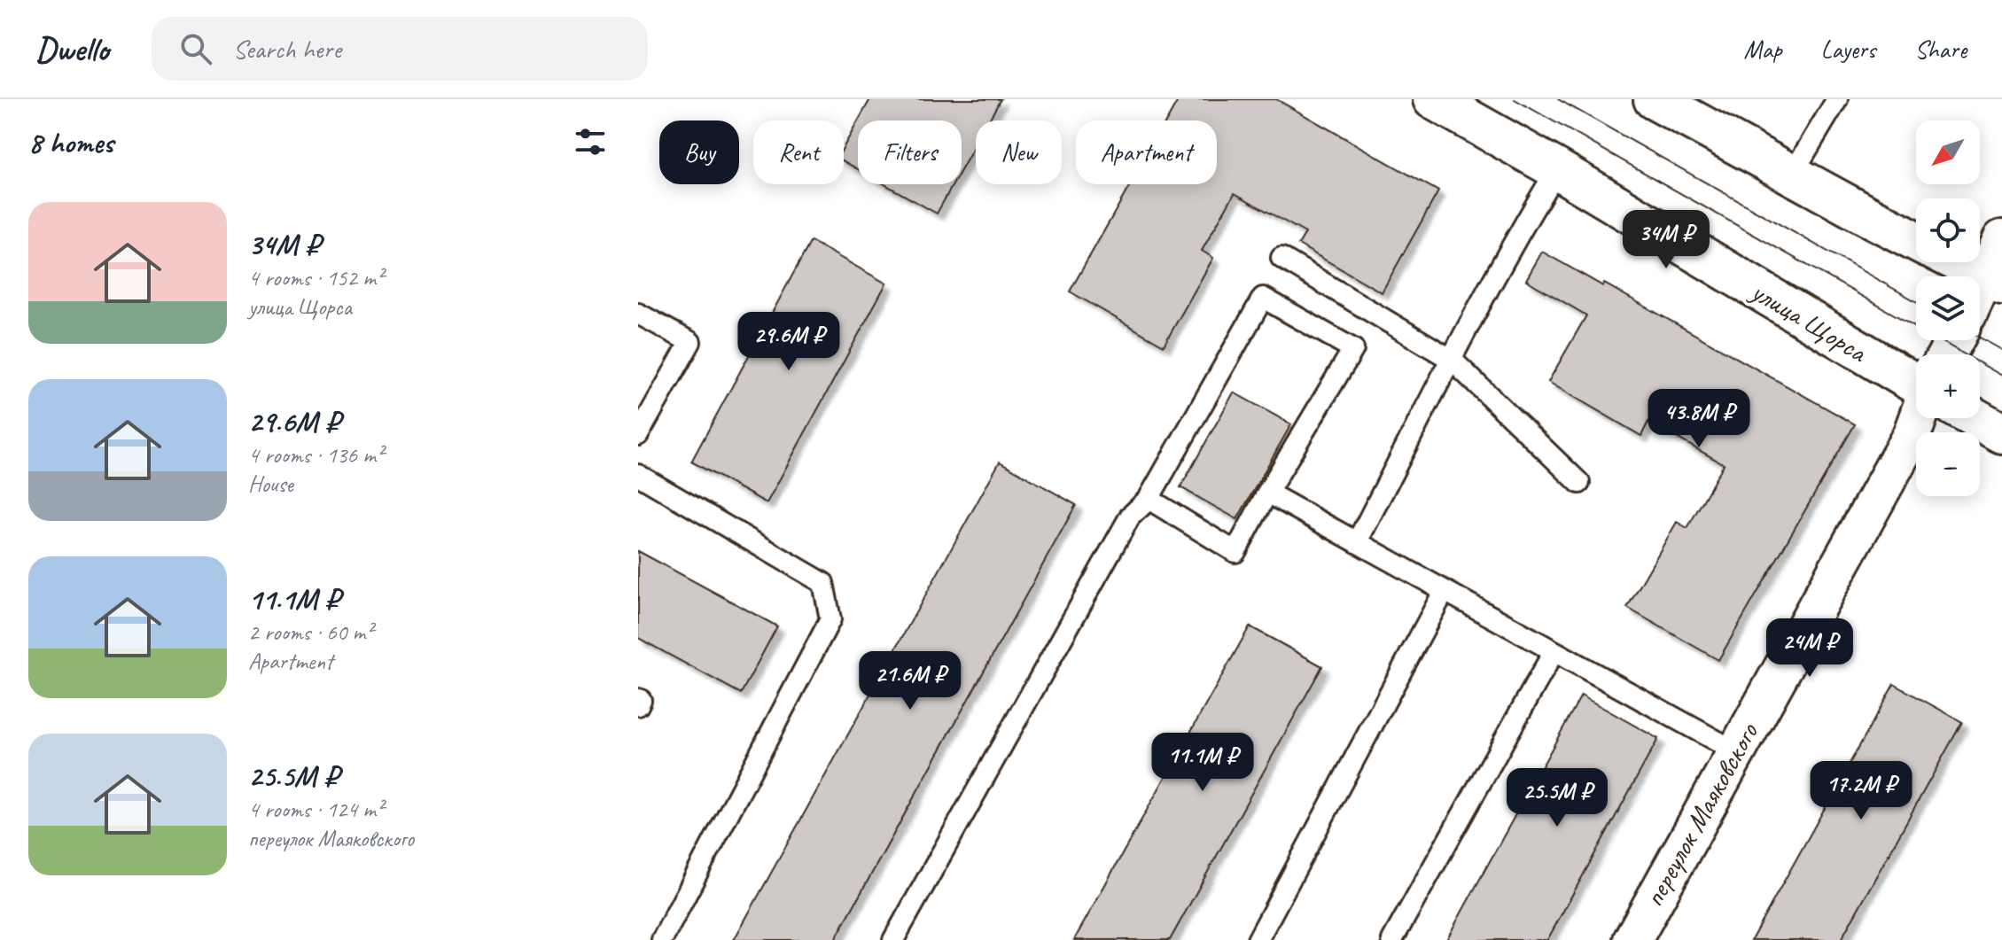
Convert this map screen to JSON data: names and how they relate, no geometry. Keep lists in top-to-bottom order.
{
  "streets": {
    "main road": ["улица Щорса"],
    "street": ["переулок Маяковского"]
  },
  "north": "bottom left",
  "page": {
    "header": "Dwello",
    "search": "Search here",
    "nav": ["Map", "Layers", "Share"],
    "heading": "8 homes",
    "map_buttons": ["+", "−"],
    "chip": [
      "Buy",
      "Rent",
      "Filters",
      "New",
      "Apartment"
    ],
    "list": [
      {
        "name": "34M ₽",
        "note": "4 rooms · 152 m² · улица Щорса"
      },
      {
        "name": "29.6M ₽",
        "note": "4 rooms · 136 m² · House"
      },
      {
        "name": "11.1M ₽",
        "note": "2 rooms · 60 m² · Apartment"
      },
      {
        "name": "25.5M ₽",
        "note": "4 rooms · 124 m² · переулок Маяковского"
      }
    ],
    "price": [
      "34M ₽",
      "29.6M ₽",
      "43.8M ₽",
      "24M ₽",
      "21.6M ₽",
      "11.1M ₽",
      "17.2M ₽",
      "25.5M ₽"
    ]
  }
}
